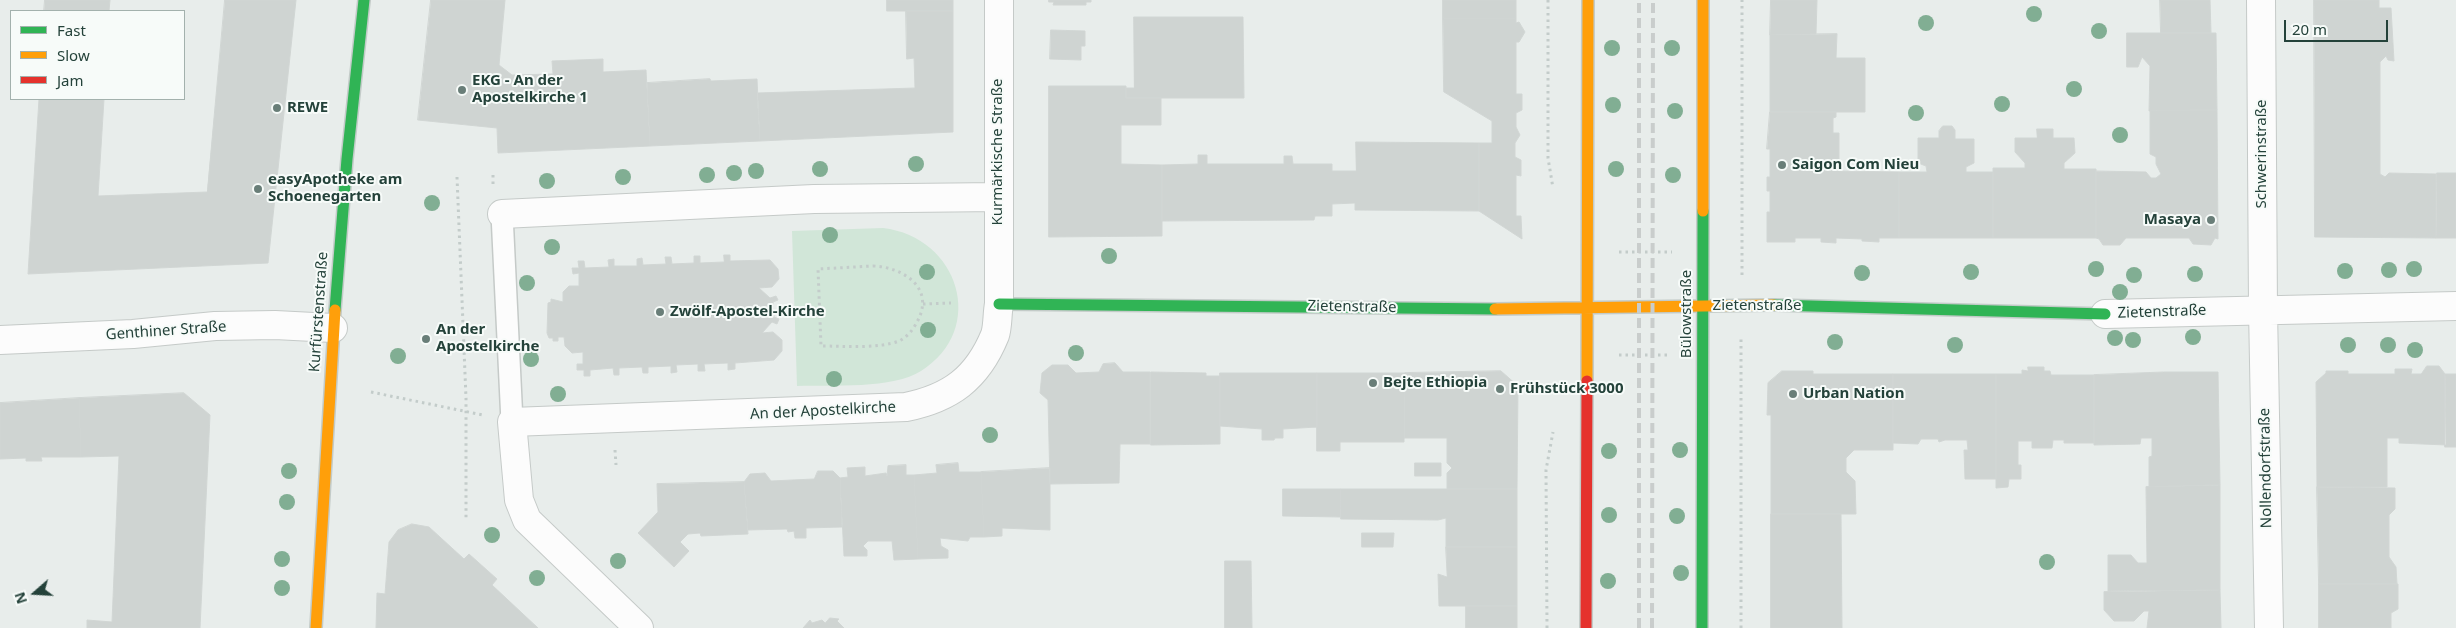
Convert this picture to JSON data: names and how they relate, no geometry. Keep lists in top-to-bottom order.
{
  "streets": {
    "street": [
      "Kurmärkische Straße",
      "Schwerinstraße",
      "Zietenstraße",
      "Kurfürstenstraße",
      "Bülowstraße",
      "Genthiner Straße",
      "An der Apostelkirche",
      "Nollendorfstraße"
    ]
  },
  "crossings": [
    ["Kurmärkische Straße", "Zietenstraße"],
    ["Kurmärkische Straße", "An der Apostelkirche"],
    ["Schwerinstraße", "Zietenstraße"],
    ["Schwerinstraße", "Nollendorfstraße"],
    ["Zietenstraße", "Bülowstraße"],
    ["Zietenstraße", "An der Apostelkirche"],
    ["Zietenstraße", "Nollendorfstraße"],
    ["Kurfürstenstraße", "Genthiner Straße"]
  ],
  "places": [
    "EKG - An der Apostelkirche 1",
    "REWE",
    "Saigon Com Nieu",
    "easyApotheke am Schoenegarten",
    "Masaya",
    "Zwölf-Apostel-Kirche",
    "An der Apostelkirche",
    "Bejte Ethiopia",
    "Frühstück 3000",
    "Urban Nation"
  ],
  "legend": ["Fast", "Slow", "Jam"],
  "scale_bar": "20 m",
  "north": "left"
}
